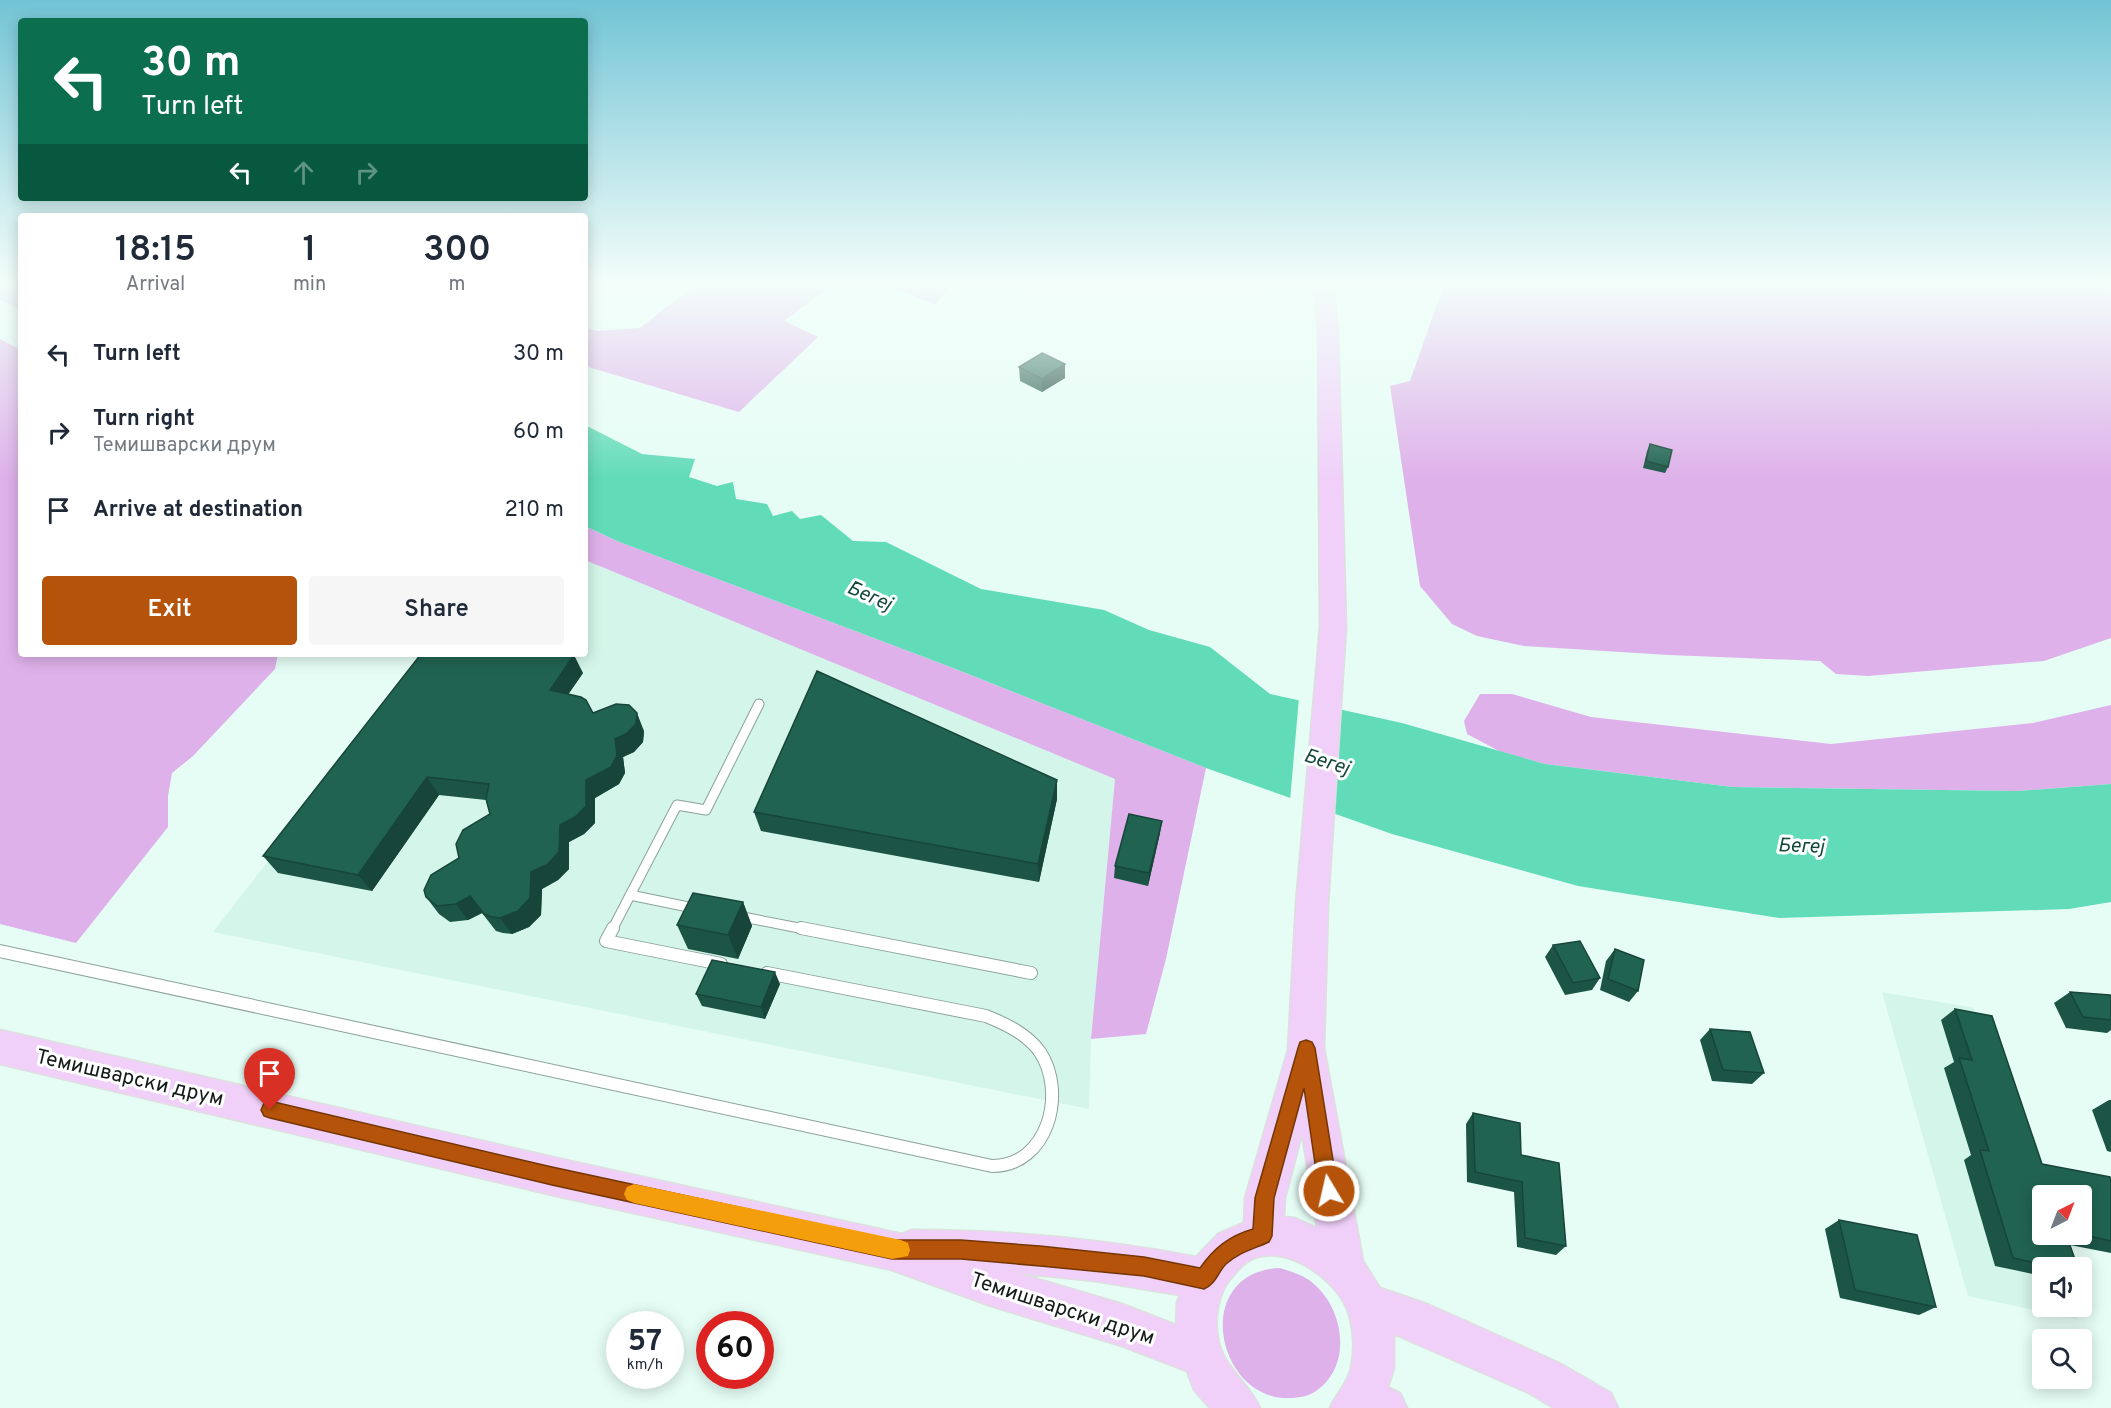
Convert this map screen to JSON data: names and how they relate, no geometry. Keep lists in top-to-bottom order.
{
  "streets": {
    "main road": ["Темишварски друм"]
  },
  "water": ["Бегеј"],
  "north": "top right",
  "page": {
    "turn": ["30 m", "Turn left"],
    "eta": [
      "18:15",
      "Arrival",
      "1",
      "min",
      "300",
      "m"
    ],
    "list": [
      {
        "name": "Turn left",
        "value": "30 m"
      },
      {
        "name": "Turn right",
        "note": "Темишварски друм",
        "value": "60 m"
      },
      {
        "name": "Arrive at destination",
        "value": "210 m"
      }
    ],
    "buttons": ["Exit", "Share"],
    "speed": "57 km/h",
    "limit": "60"
  }
}
